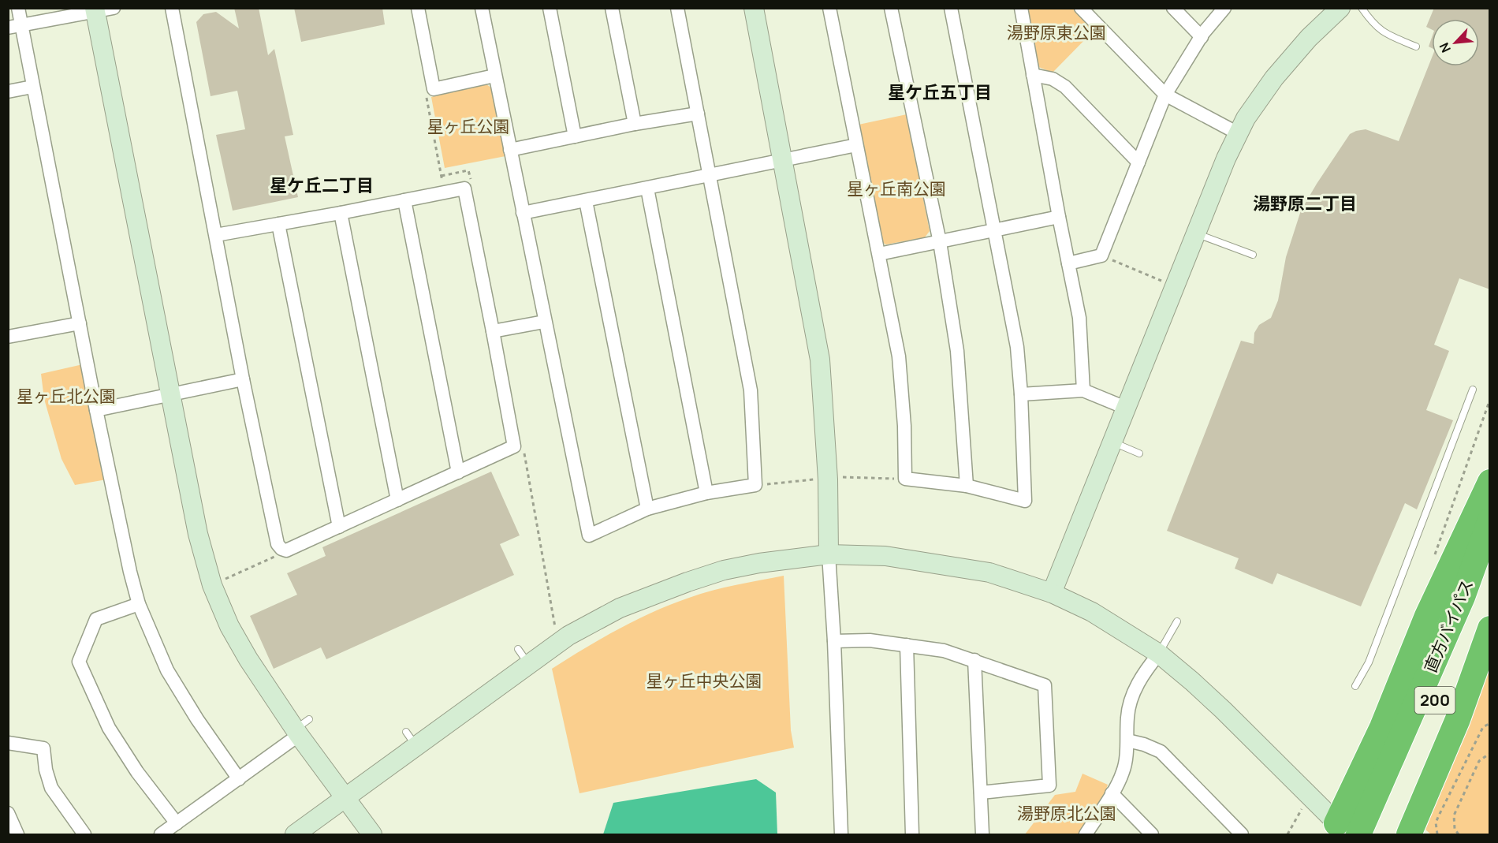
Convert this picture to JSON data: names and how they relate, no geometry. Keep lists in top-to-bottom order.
{
  "streets": {
    "highway": ["直方バイパス", "200"]
  },
  "districts": ["星ケ丘五丁目", "星ケ丘二丁目", "湯野原二丁目"],
  "parks": [
    "湯野原東公園",
    "星ヶ丘公園",
    "星ヶ丘南公園",
    "星ヶ丘北公園",
    "星ヶ丘中央公園",
    "湯野原北公園"
  ],
  "north": "bottom left"
}
